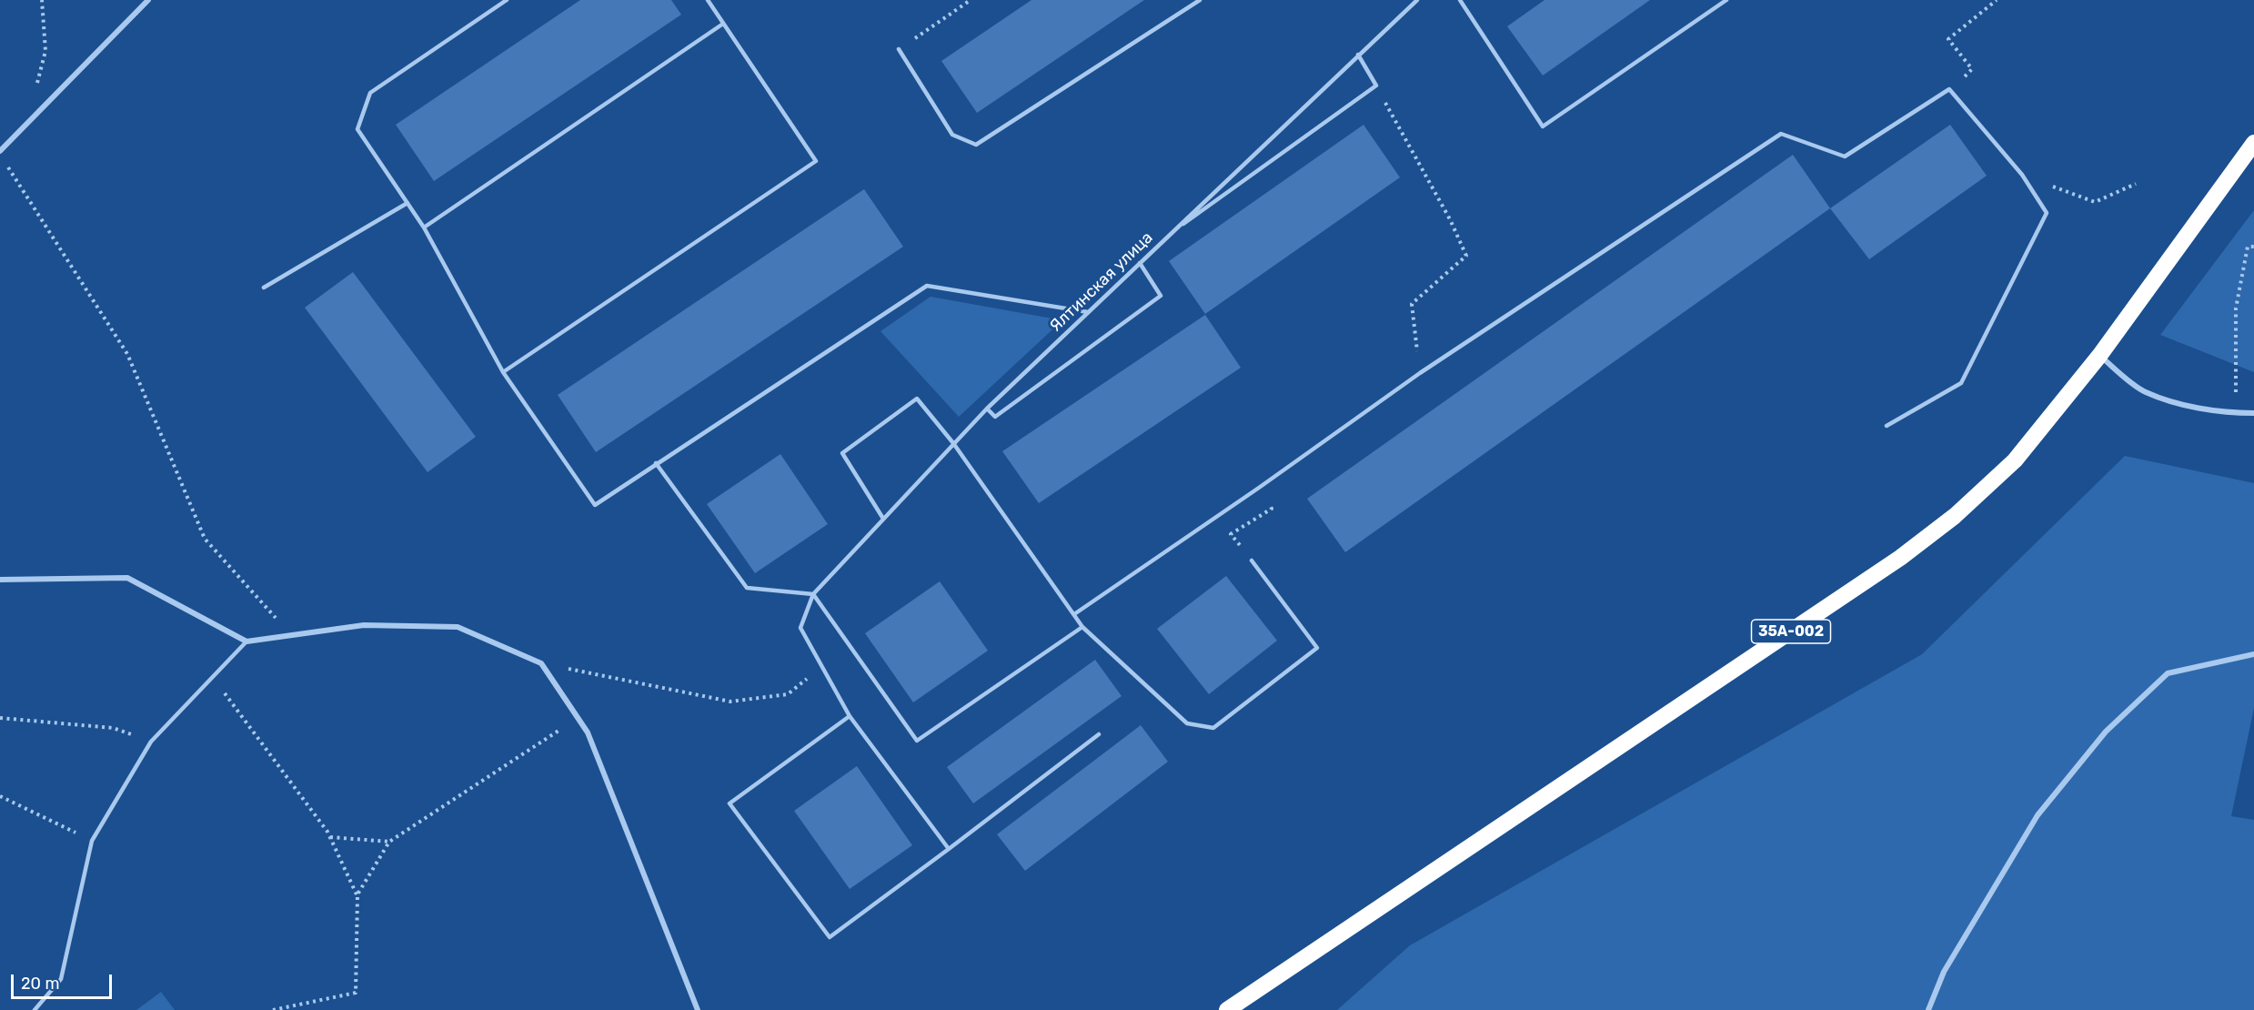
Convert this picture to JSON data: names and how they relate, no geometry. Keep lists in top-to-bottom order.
{
  "streets": {
    "highway": ["35А-002"],
    "lane": ["Ялтинская улица"]
  },
  "scale_bar": "20 m"
}
